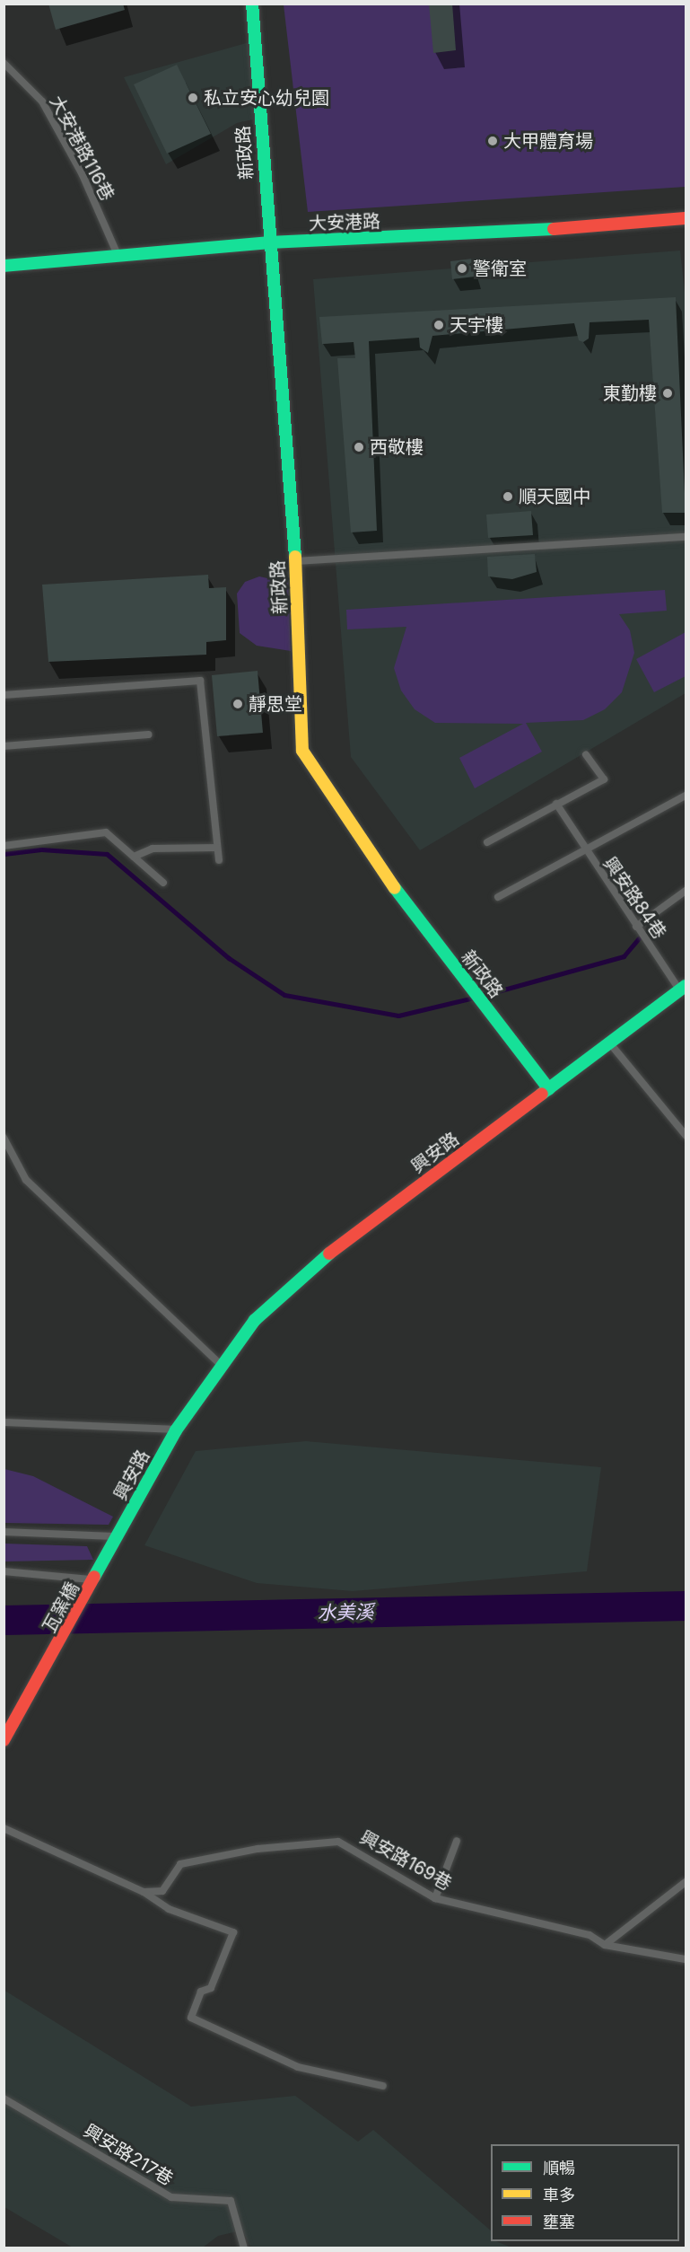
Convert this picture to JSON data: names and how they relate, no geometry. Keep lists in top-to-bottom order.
{
  "streets": {
    "street": [
      "新政路",
      "大安港路",
      "興安路",
      "瓦窯橋"
    ],
    "lane": [
      "大安港路116巷",
      "興安路84巷",
      "興安路169巷",
      "興安路217巷"
    ]
  },
  "crossings": [
    ["大安港路116巷", "大安港路"],
    ["新政路", "大安港路"],
    ["新政路", "興安路"],
    ["興安路84巷", "興安路"],
    ["興安路", "瓦窯橋"]
  ],
  "water": ["水美溪"],
  "places": [
    "私立安心幼兒園",
    "大甲體育場",
    "警衛室",
    "天宇樓",
    "東勤樓",
    "西敬樓",
    "順天國中",
    "靜思堂"
  ],
  "legend": ["順暢", "車多", "壅塞"]
}
